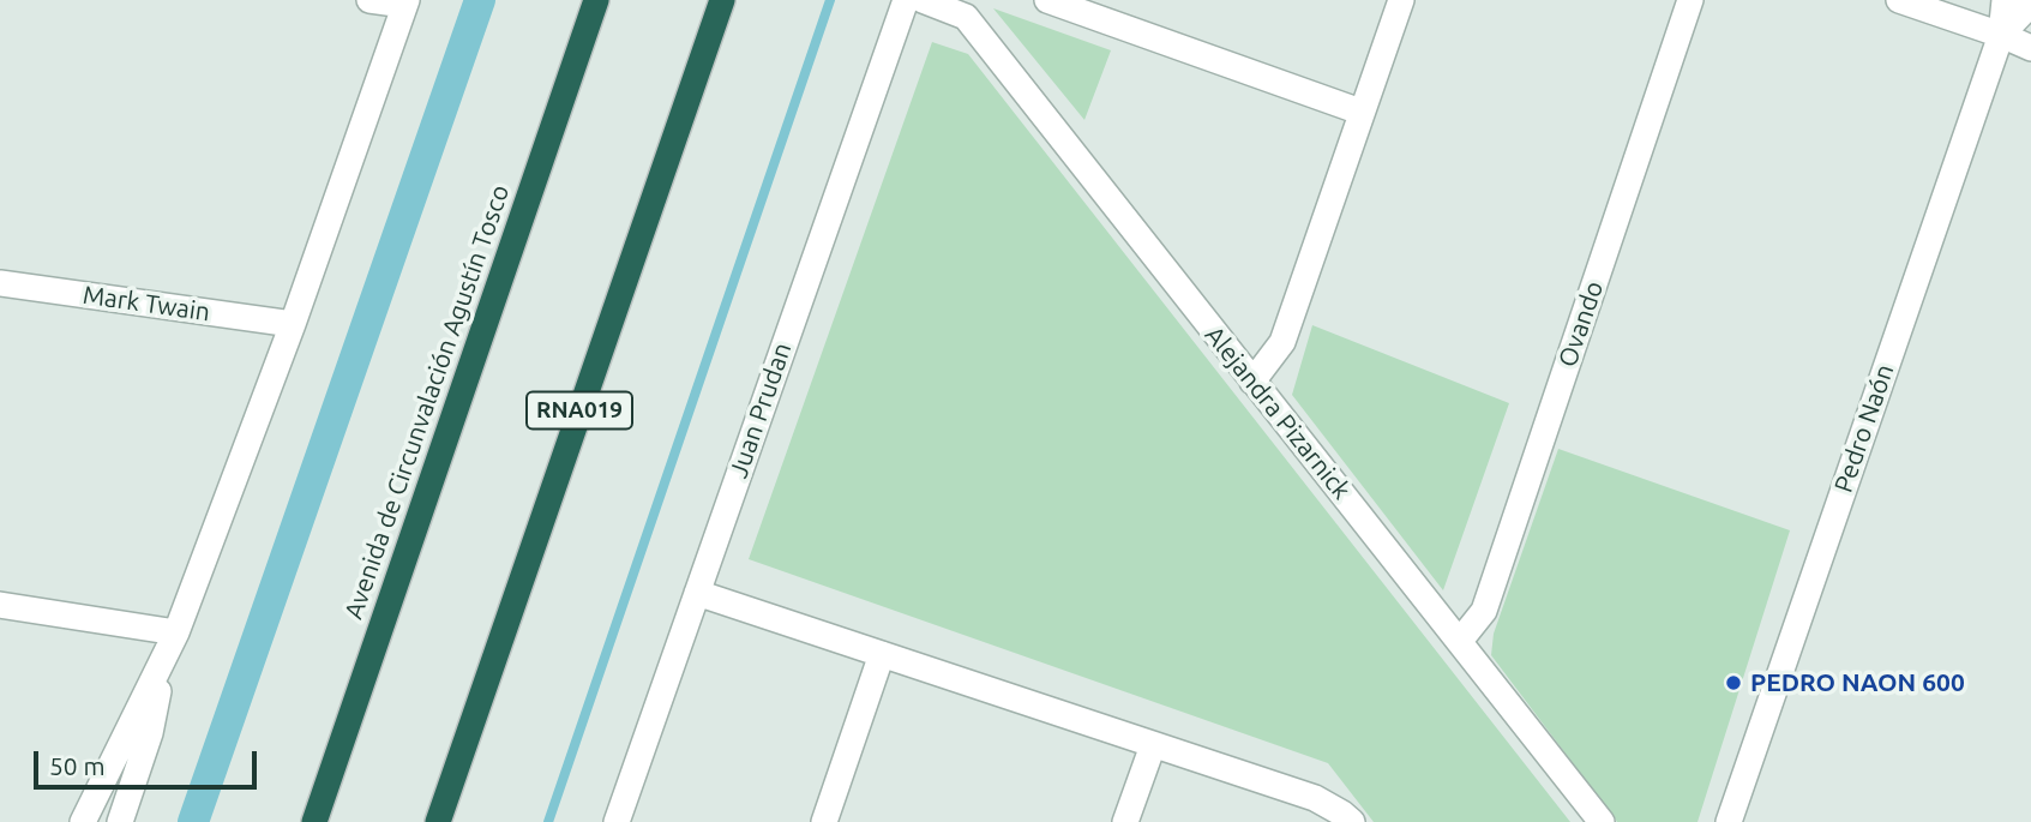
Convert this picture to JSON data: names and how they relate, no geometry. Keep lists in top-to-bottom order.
{
  "streets": {
    "highway": ["Avenida de Circunvalación Agustín Tosco", "RNA019"],
    "street": [
      "Mark Twain",
      "Ovando",
      "Juan Prudan",
      "Alejandra Pizarnick",
      "Pedro Naón"
    ]
  },
  "crossings": [
    ["Ovando", "Alejandra Pizarnick"]
  ],
  "places": ["PEDRO NAON 600"],
  "scale_bar": "50 m"
}
